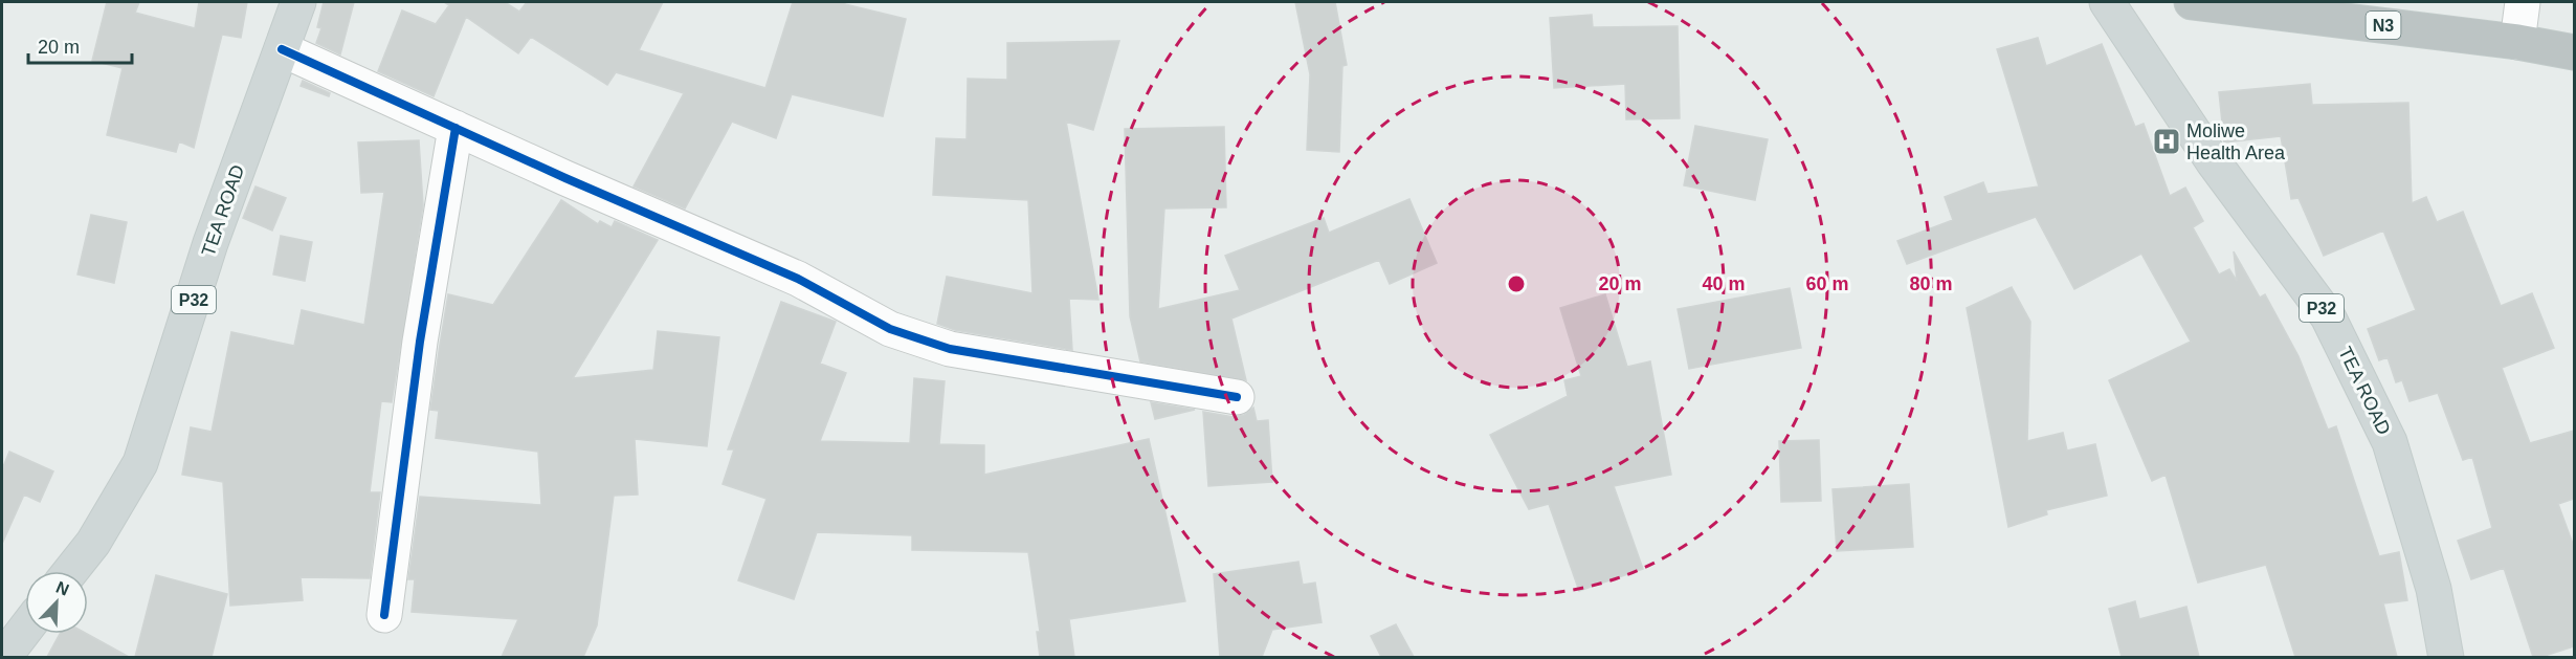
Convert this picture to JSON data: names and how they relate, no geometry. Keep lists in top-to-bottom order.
{
  "streets": {
    "highway": ["N3"],
    "main road": ["TEA ROAD", "P32"]
  },
  "places": {
    "hospital": ["Moliwe Health Area"]
  },
  "scale_bar": "20 m",
  "north": "top right",
  "rings": [
    "20 m",
    "40 m",
    "60 m",
    "80 m"
  ]
}
